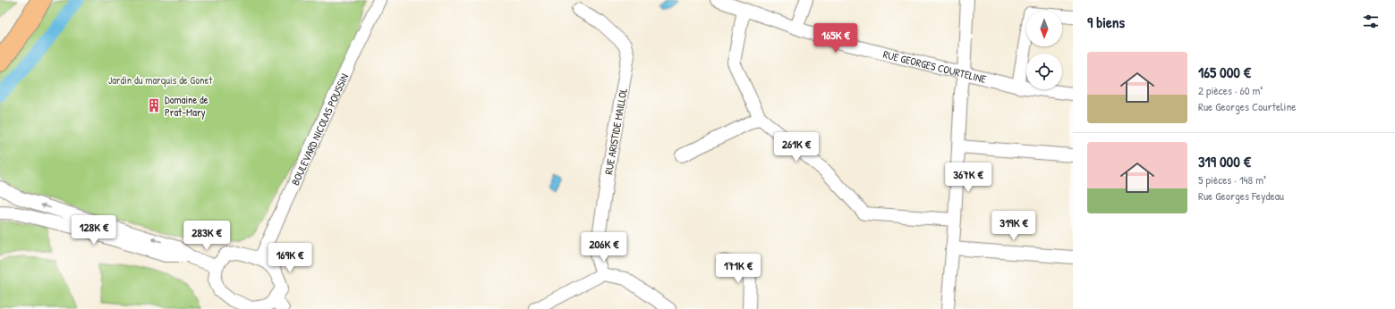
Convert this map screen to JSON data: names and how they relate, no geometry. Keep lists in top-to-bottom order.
{
  "streets": {
    "street": ["RUE GEORGES COURTELINE", "BOULEVARD NICOLAS POUSSIN", "RUE ARISTIDE MAILLOL"]
  },
  "parks": ["Jardin du marquis de Gonet"],
  "places": {
    "building": ["Domaine de Prat-Mary"]
  },
  "north": "bottom",
  "page": {
    "heading": "9 biens",
    "price": [
      "165K €",
      "261K €",
      "367K €",
      "319K €",
      "128K €",
      "283K €",
      "206K €",
      "169K €",
      "171K €"
    ],
    "list": [
      {
        "name": "165 000 €",
        "note": "2 pièces · 60 m² · Rue Georges Courteline"
      },
      {
        "name": "319 000 €",
        "note": "5 pièces · 148 m² · Rue Georges Feydeau"
      }
    ]
  }
}
